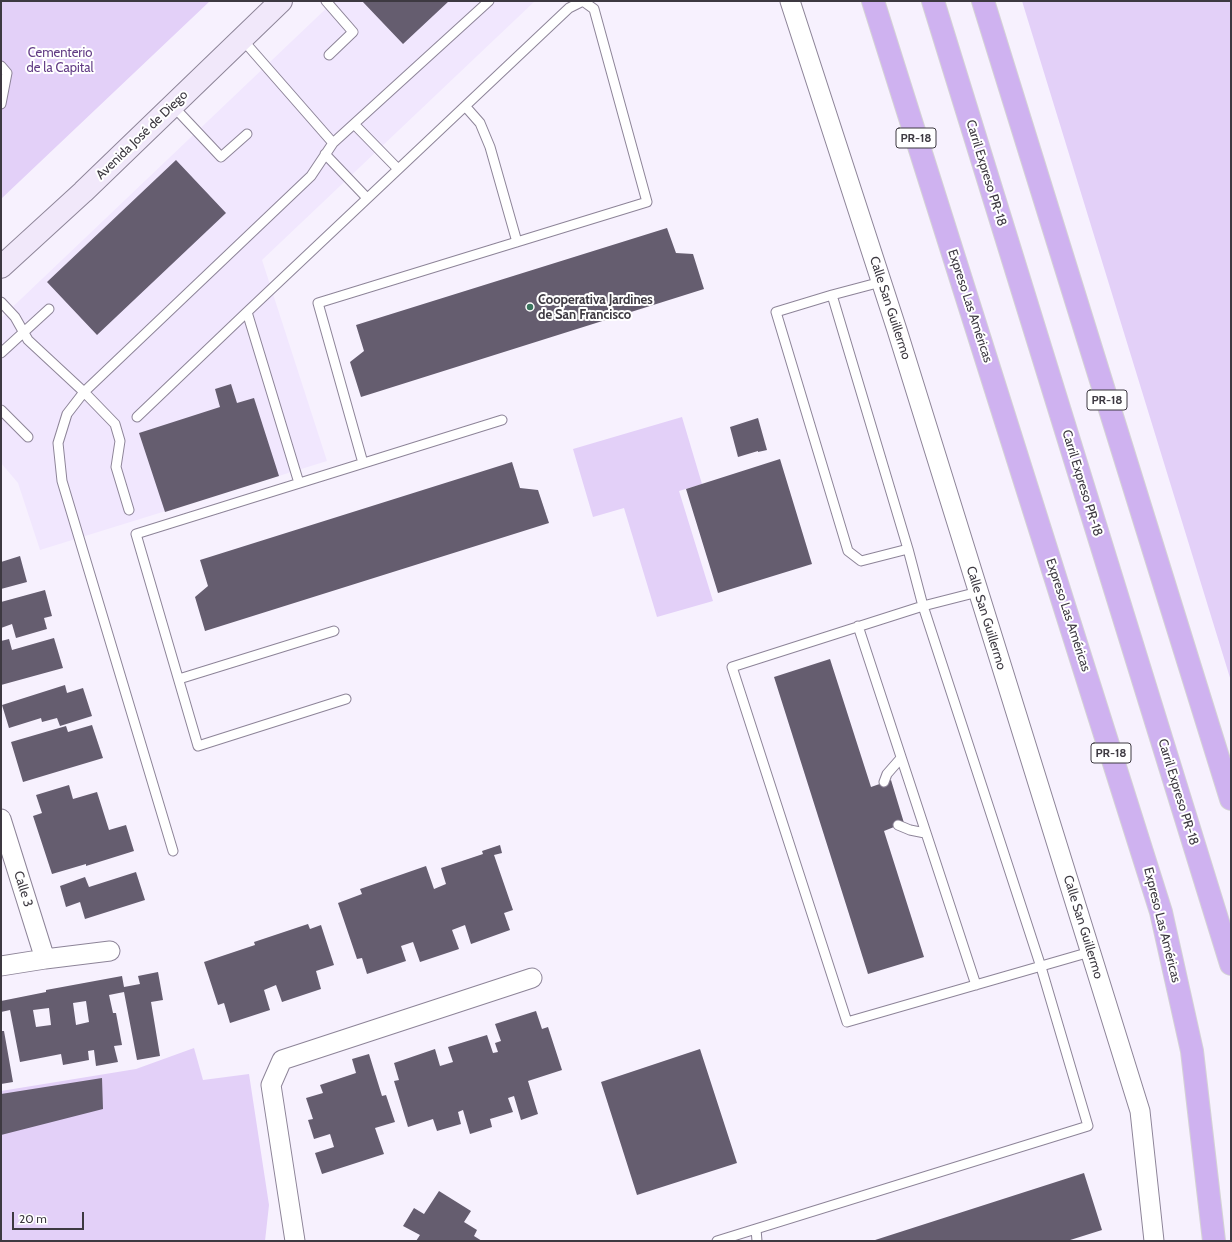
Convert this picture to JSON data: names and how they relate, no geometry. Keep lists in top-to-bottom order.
{
  "streets": {
    "highway": ["PR-18", "Carril Expreso PR-18", "Expreso Las Américas"],
    "street": ["Avenida José de Diego", "Calle San Guillermo", "Calle 3"]
  },
  "parks": ["Cementerio de la Capital"],
  "places": ["Cooperativa Jardines de San Francisco"],
  "scale_bar": "20 m"
}
